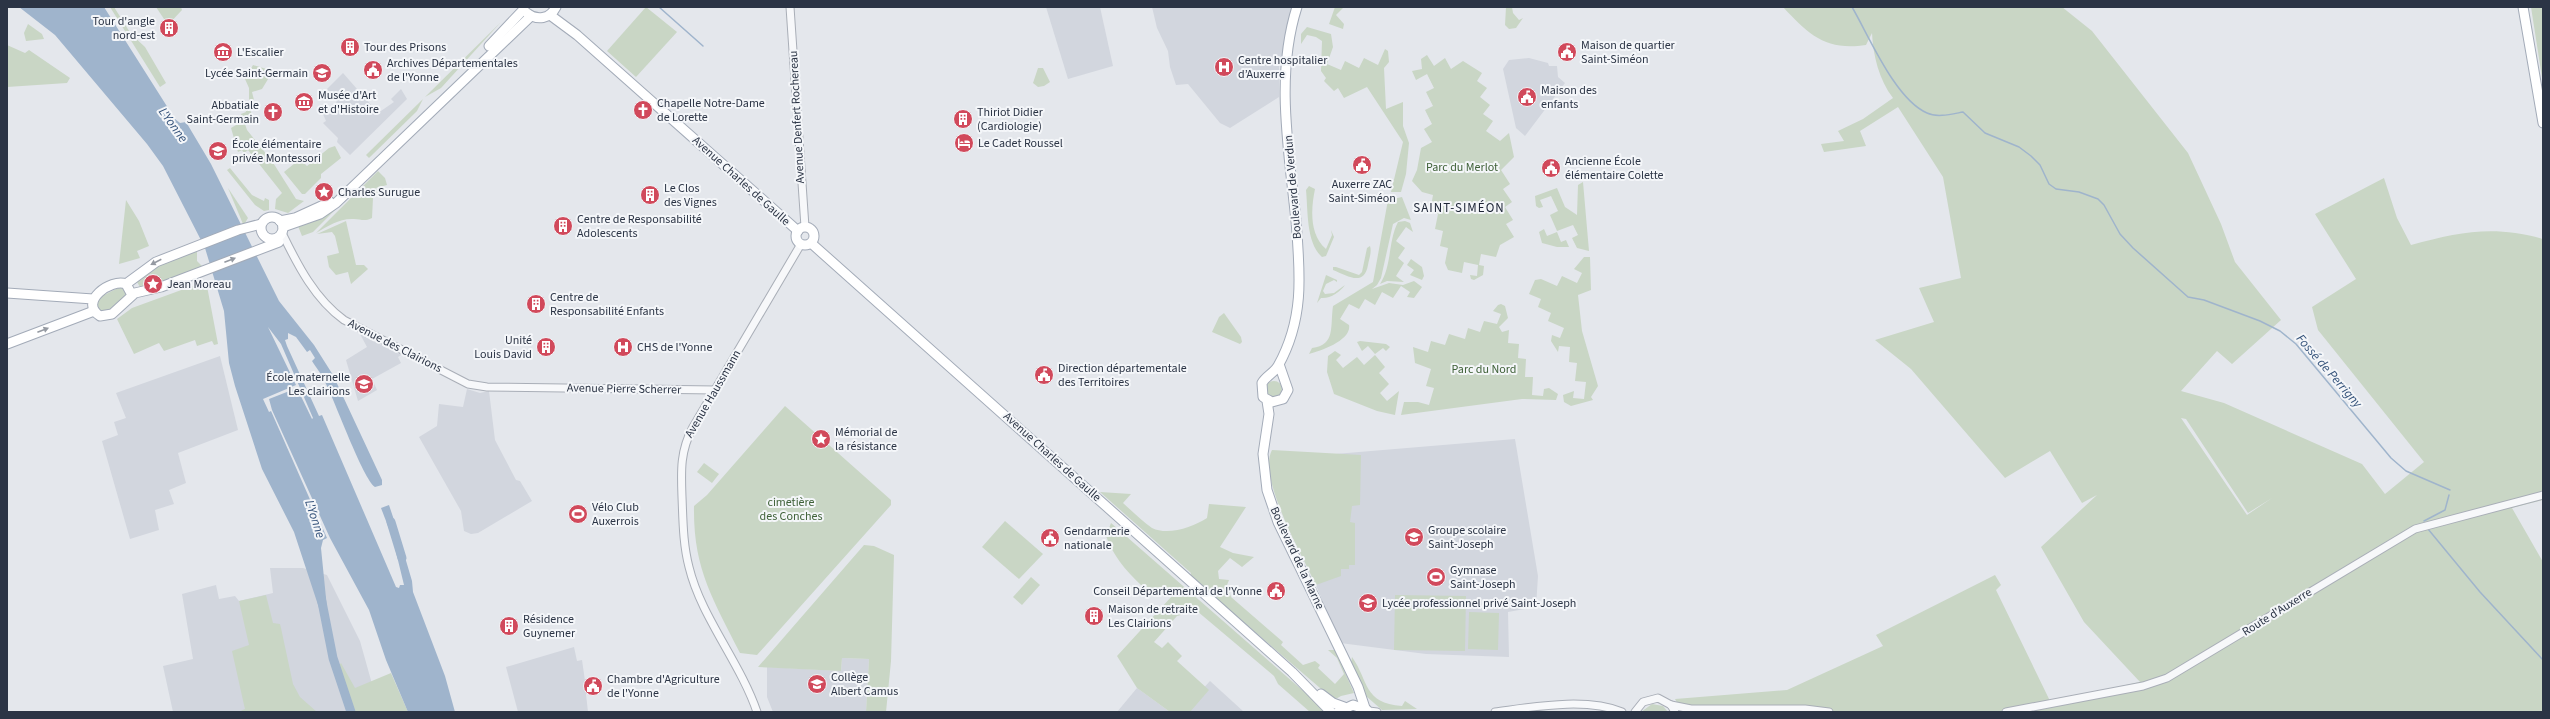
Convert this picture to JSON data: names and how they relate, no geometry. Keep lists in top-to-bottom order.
{
  "streets": {
    "main road": ["Avenue Charles de Gaulle", "Boulevard de Verdun", "Boulevard de la Marne"],
    "street": [
      "Avenue Denfert Rochereau",
      "Avenue des Clairions",
      "Avenue Pierre Scherrer",
      "Avenue Haussmann",
      "Route d'Auxerre"
    ]
  },
  "crossings": [
    ["Avenue Denfert Rochereau", "Avenue Charles de Gaulle"],
    ["Avenue Charles de Gaulle", "Boulevard de la Marne"],
    ["Boulevard de Verdun", "Boulevard de la Marne"],
    ["Avenue des Clairions", "Avenue Pierre Scherrer"],
    ["Avenue Pierre Scherrer", "Avenue Haussmann"]
  ],
  "districts": ["SAINT-SIMÉON"],
  "water": ["L'Yonne", "Fossé de Perrigny"],
  "parks": ["Parc du Merlot", "Parc du Nord", "cimetière des Conches"],
  "places": {
    "building": [
      "Tour d'angle nord-est",
      "Tour des Prisons",
      "Thiriot Didier (Cardiologie)",
      "Le Clos des Vignes",
      "Centre de Responsabilité Adolescents",
      "Centre de Responsabilité Enfants",
      "Unité Louis David",
      "Maison de retraite Les Clairions",
      "Résidence Guynemer"
    ],
    "museum": ["L'Escalier", "Musée d'Art et d'Histoire"],
    "public building": [
      "Maison de quartier Saint-Siméon",
      "Archives Départementales de l'Yonne",
      "Maison des enfants",
      "Auxerre ZAC Saint-Siméon",
      "Ancienne École élémentaire Colette",
      "Direction départementale des Territoires",
      "Gendarmerie nationale",
      "Conseil Départemental de l'Yonne",
      "Chambre d'Agriculture de l'Yonne"
    ],
    "hospital": ["Centre hospitalier d’Auxerre", "CHS de l'Yonne"],
    "school or university": [
      "Lycée Saint-Germain",
      "École élémentaire privée Montessori",
      "École maternelle Les clairions",
      "Groupe scolaire Saint-Joseph",
      "Lycée professionnel privé Saint-Joseph",
      "Collège Albert Camus"
    ],
    "church": ["Chapelle Notre-Dame de Lorette", "Abbatiale Saint-Germain"],
    "hotel": ["Le Cadet Roussel"],
    "place": ["Charles Surugue", "Jean Moreau", "Mémorial de la résistance"],
    "sports": ["Vélo Club Auxerrois", "Gymnase Saint-Joseph"]
  }
}
